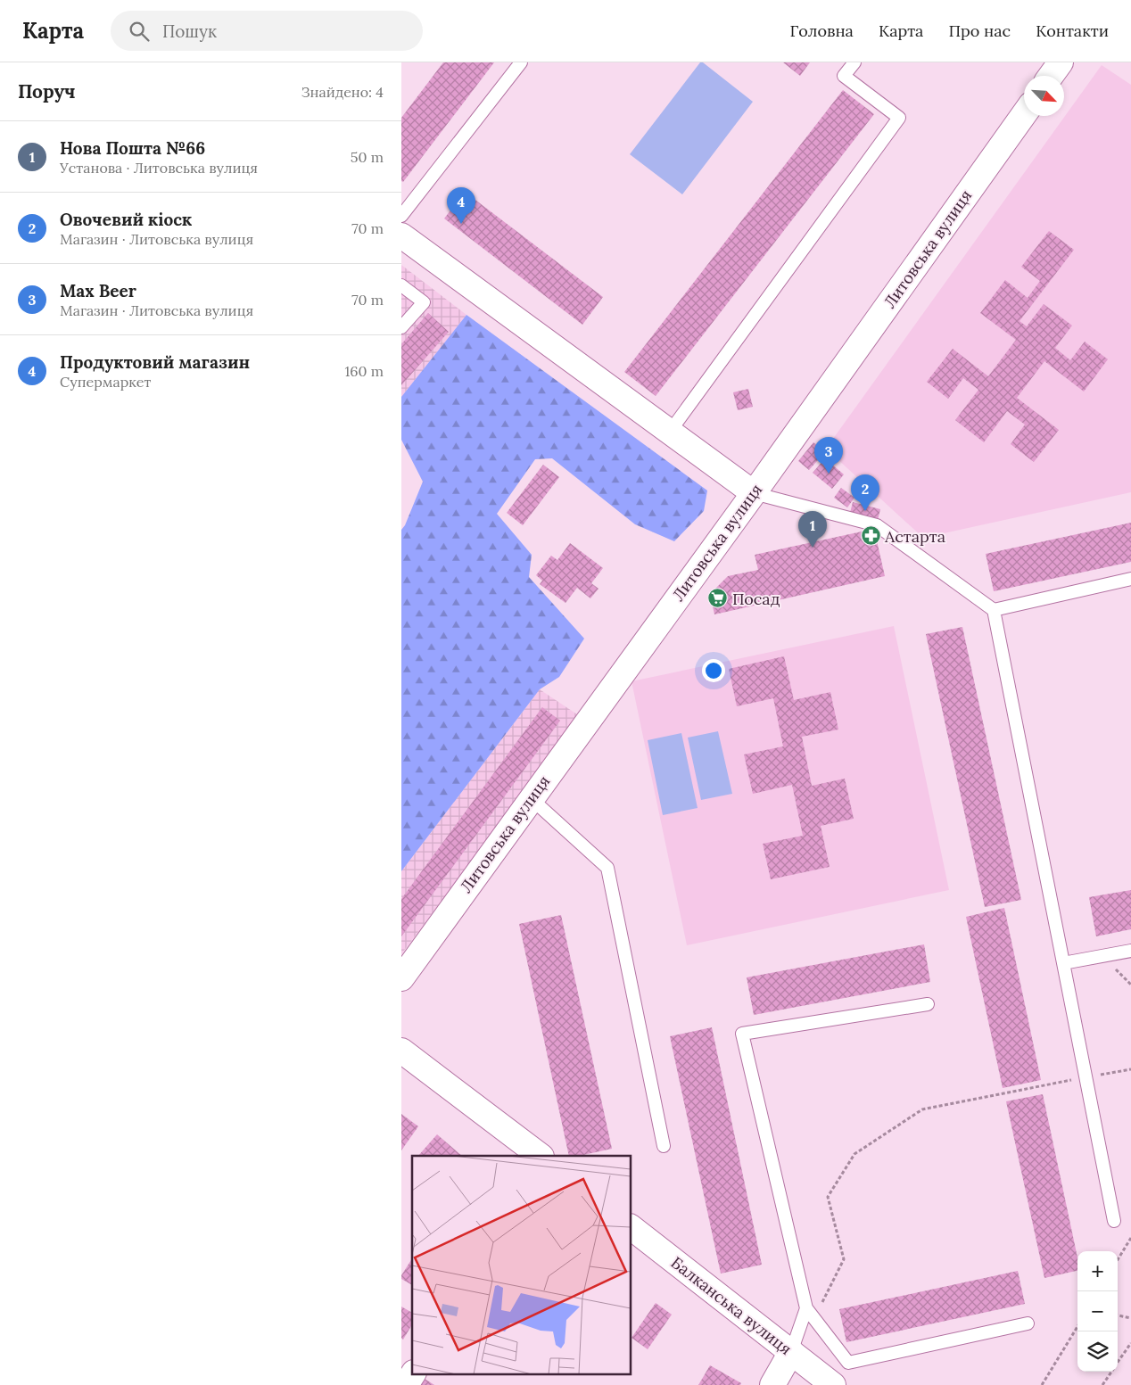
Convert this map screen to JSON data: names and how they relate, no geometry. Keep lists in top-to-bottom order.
{
  "streets": {
    "street": ["Литовська вулиця", "Балканська вулиця"]
  },
  "places": {
    "pharmacy": ["Астарта"],
    "supermarket": ["Посад"]
  },
  "north": "bottom right",
  "page": {
    "header": "Карта",
    "search": "Пошук",
    "nav": [
      "Головна",
      "Карта",
      "Про нас",
      "Контакти"
    ],
    "heading": ["Поруч", "Знайдено: 4"],
    "list": [
      {
        "mark": "1",
        "name": "Нова Пошта №66",
        "note": "Установа · Литовська вулиця",
        "value": "50 m"
      },
      {
        "mark": "2",
        "name": "Овочевий кіоск",
        "note": "Магазин · Литовська вулиця",
        "value": "70 m"
      },
      {
        "mark": "3",
        "name": "Max Beer",
        "note": "Магазин · Литовська вулиця",
        "value": "70 m"
      },
      {
        "mark": "4",
        "name": "Продуктовий магазин",
        "note": "Супермаркет",
        "value": "160 m"
      }
    ],
    "pins": [
      "4",
      "3",
      "2",
      "1"
    ],
    "map_buttons": ["+", "−"]
  }
}
